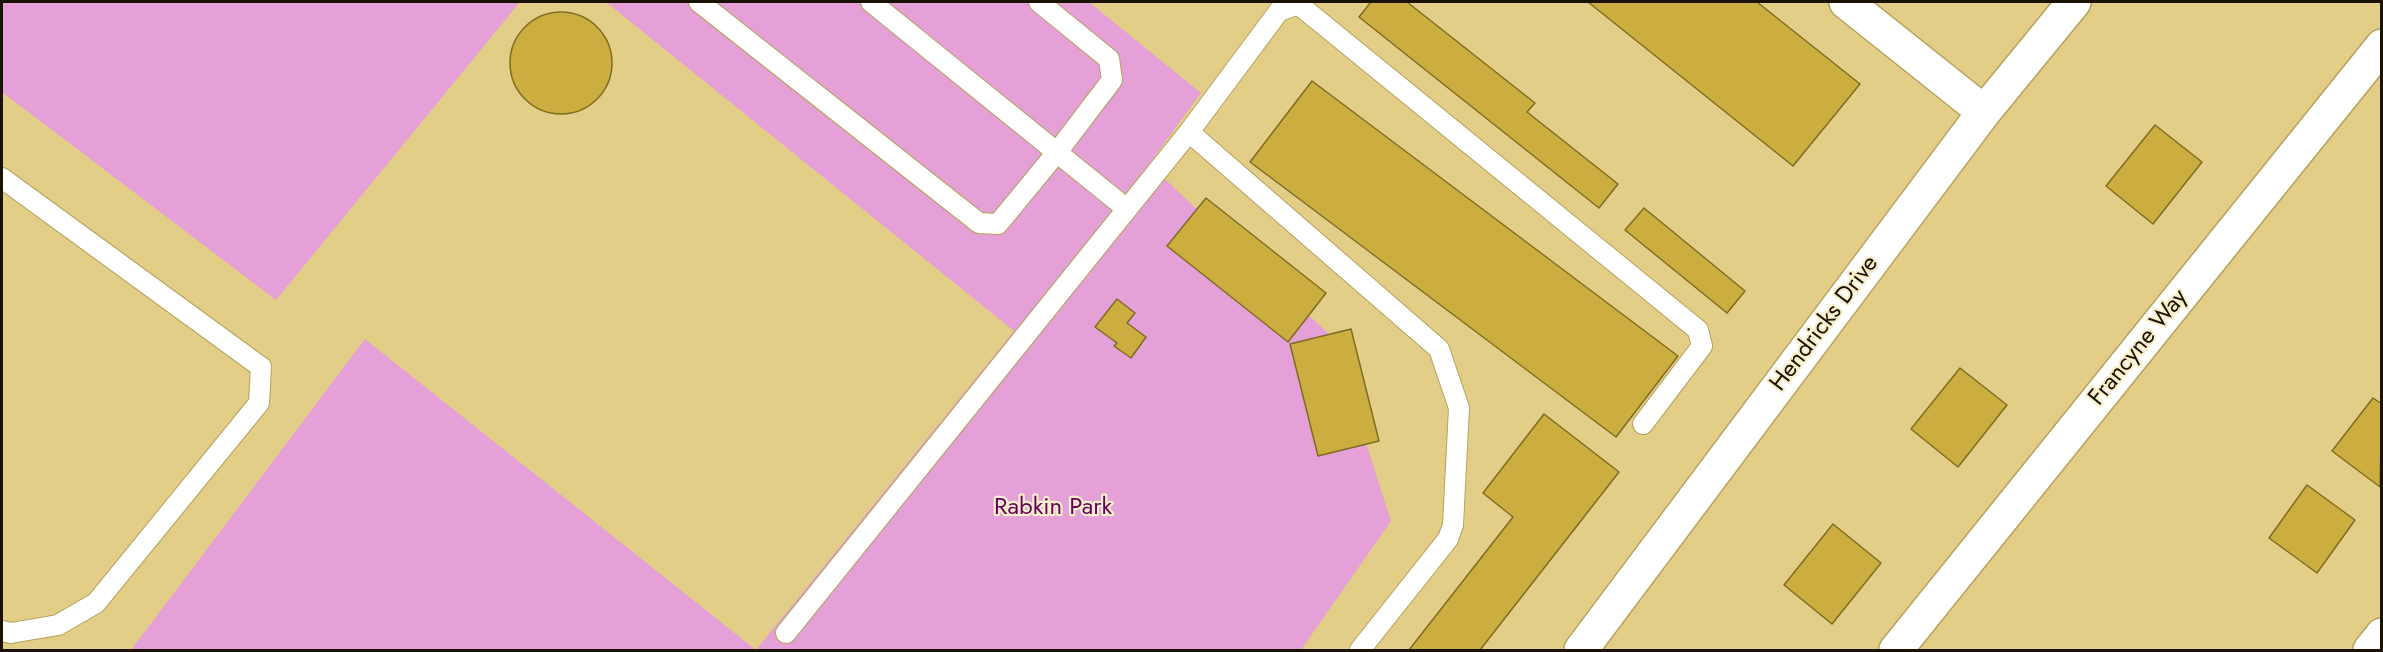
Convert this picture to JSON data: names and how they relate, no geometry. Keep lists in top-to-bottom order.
{
  "streets": {
    "street": ["Hendricks Drive", "Francyne Way"]
  },
  "parks": ["Rabkin Park"]
}
